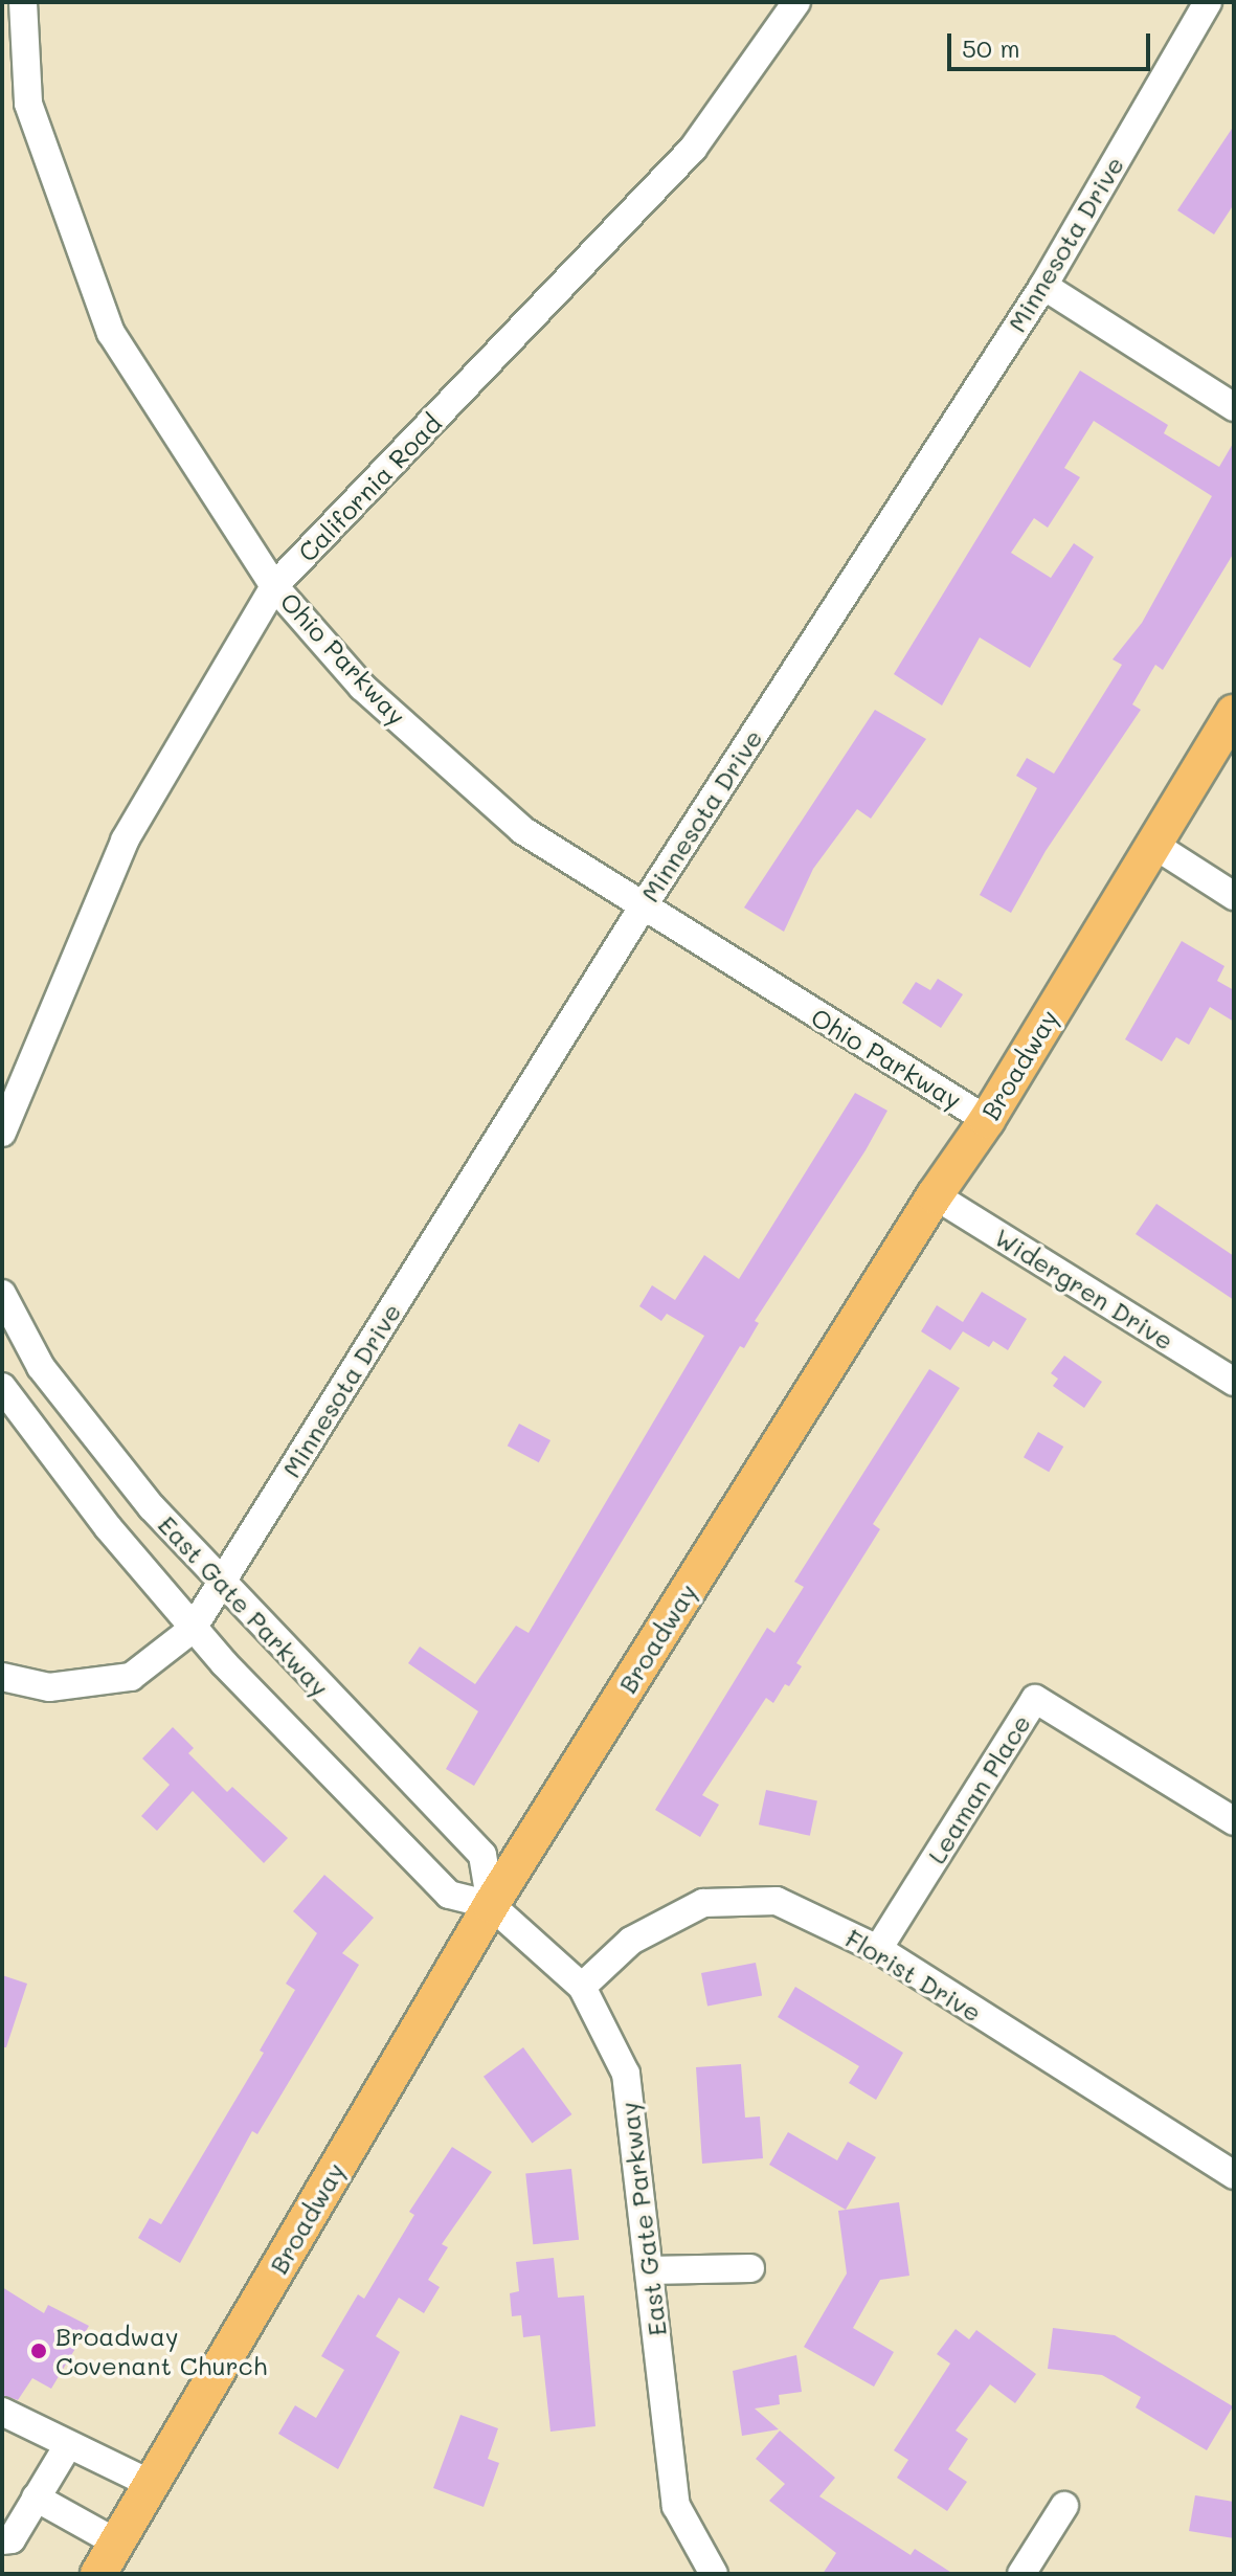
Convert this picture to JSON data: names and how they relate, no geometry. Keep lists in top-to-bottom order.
{
  "streets": {
    "main road": ["Broadway"],
    "street": [
      "Minnesota Drive",
      "California Road",
      "Ohio Parkway",
      "Widergren Drive",
      "East Gate Parkway",
      "Leaman Place",
      "Florist Drive"
    ]
  },
  "crossings": [
    ["Minnesota Drive", "Ohio Parkway"],
    ["Minnesota Drive", "East Gate Parkway"],
    ["California Road", "Ohio Parkway"],
    ["Ohio Parkway", "Broadway"],
    ["Broadway", "Widergren Drive"],
    ["Broadway", "East Gate Parkway"],
    ["East Gate Parkway", "Florist Drive"],
    ["Leaman Place", "Florist Drive"]
  ],
  "places": ["Broadway Covenant Church"],
  "scale_bar": "50 m"
}
